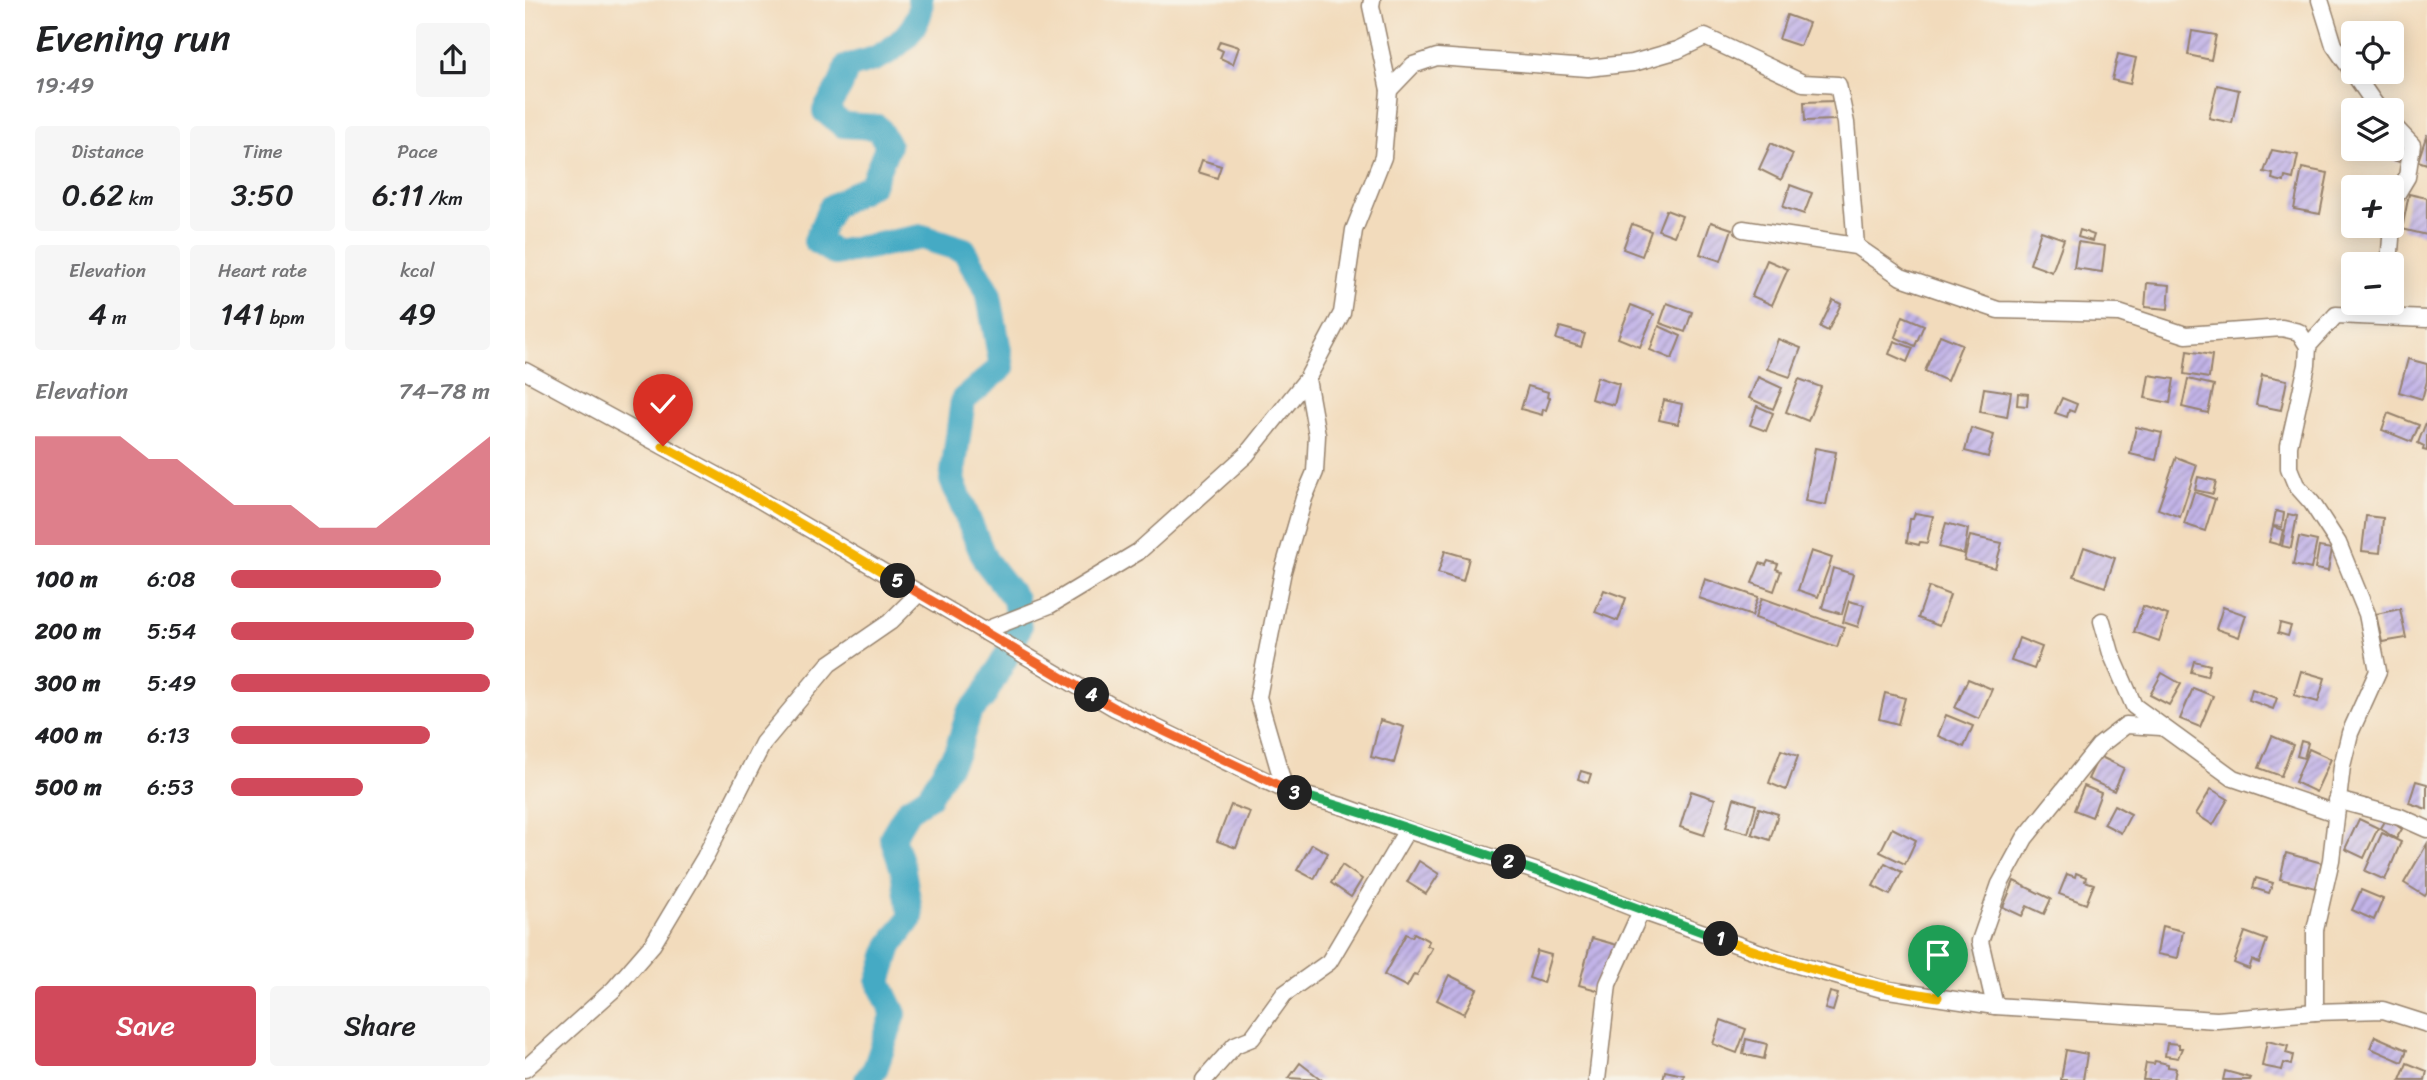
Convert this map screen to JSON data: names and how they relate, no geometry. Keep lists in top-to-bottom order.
{
  "page": {
    "heading": ["Evening run", "19:49"],
    "map_buttons": ["+", "−"],
    "stats": [
      ["Distance", "0.62 km"],
      ["Time", "3:50"],
      ["Pace", "6:11 /km"],
      ["Elevation", "4 m"],
      ["Heart rate", "141 bpm"],
      ["kcal", "49"]
    ],
    "chart": ["Elevation", "74–78 m"],
    "list": [
      {
        "name": "100 m",
        "note": "6:08"
      },
      {
        "name": "200 m",
        "note": "5:54"
      },
      {
        "name": "300 m",
        "note": "5:49"
      },
      {
        "name": "400 m",
        "note": "6:13"
      },
      {
        "name": "500 m",
        "note": "6:53"
      }
    ],
    "pins": [
      "5",
      "4",
      "3",
      "2",
      "1"
    ],
    "buttons": ["Save", "Share"]
  }
}
